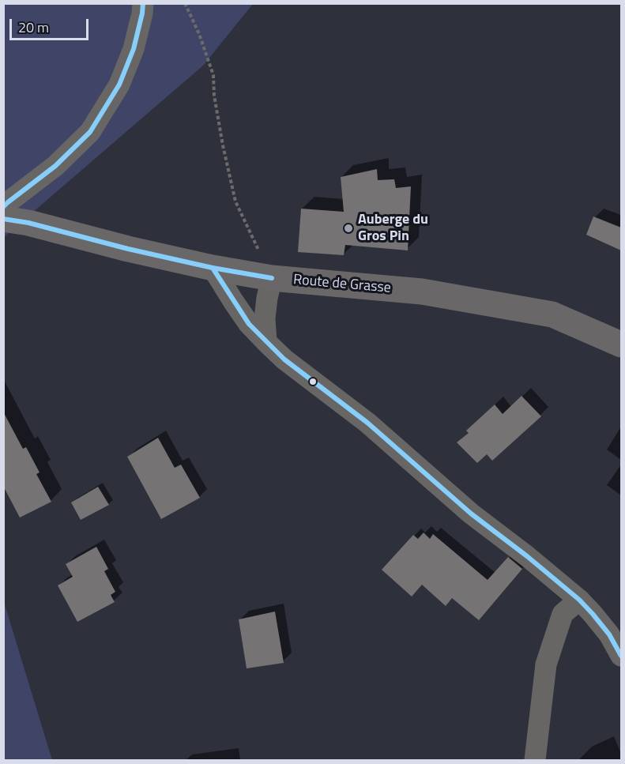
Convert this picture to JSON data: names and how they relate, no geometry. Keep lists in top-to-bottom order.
{
  "streets": {
    "main road": ["Route de Grasse"]
  },
  "places": ["Auberge du Gros Pin"],
  "scale_bar": "20 m"
}
